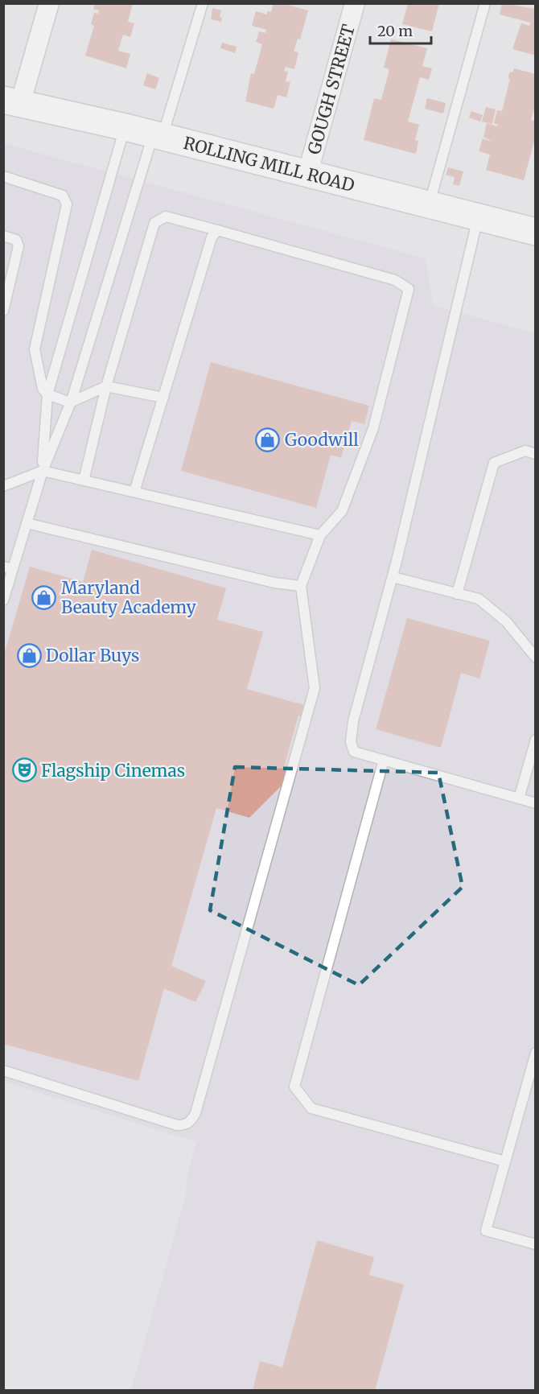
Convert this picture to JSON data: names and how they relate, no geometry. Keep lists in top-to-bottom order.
{
  "streets": {
    "street": ["GOUGH STREET", "ROLLING MILL ROAD"]
  },
  "crossings": [
    ["GOUGH STREET", "ROLLING MILL ROAD"]
  ],
  "places": {
    "shop": ["Goodwill", "Maryland Beauty Academy", "Dollar Buys"],
    "theatre": ["Flagship Cinemas"]
  },
  "scale_bar": "20 m"
}
